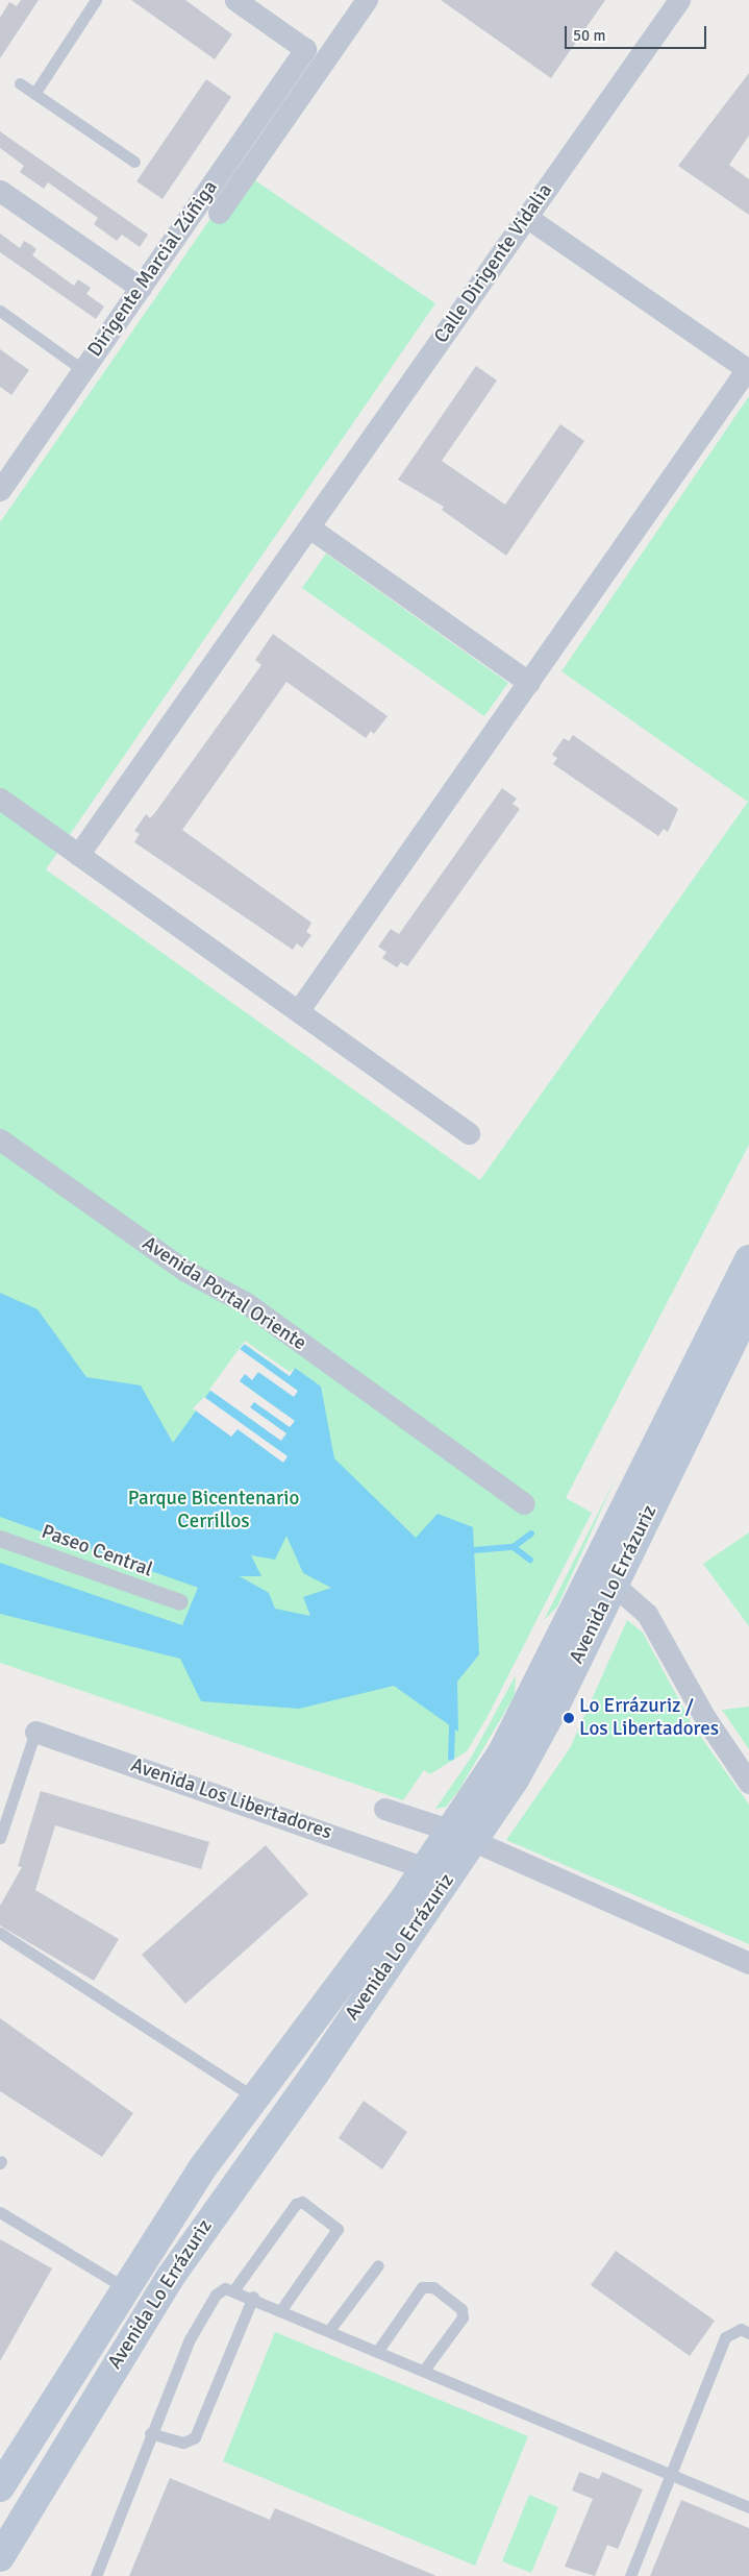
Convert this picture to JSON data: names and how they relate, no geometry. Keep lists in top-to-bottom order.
{
  "streets": {
    "main road": ["Avenida Lo Errázuriz"],
    "street": [
      "Calle Dirigente Vidalia",
      "Dirigente Marcial Zúñiga",
      "Avenida Portal Oriente",
      "Paseo Central",
      "Avenida Los Libertadores"
    ]
  },
  "crossings": [
    ["Avenida Lo Errázuriz", "Avenida Los Libertadores"]
  ],
  "parks": ["Parque Bicentenario Cerrillos"],
  "places": ["Lo Errázuriz / Los Libertadores"],
  "scale_bar": "50 m"
}
